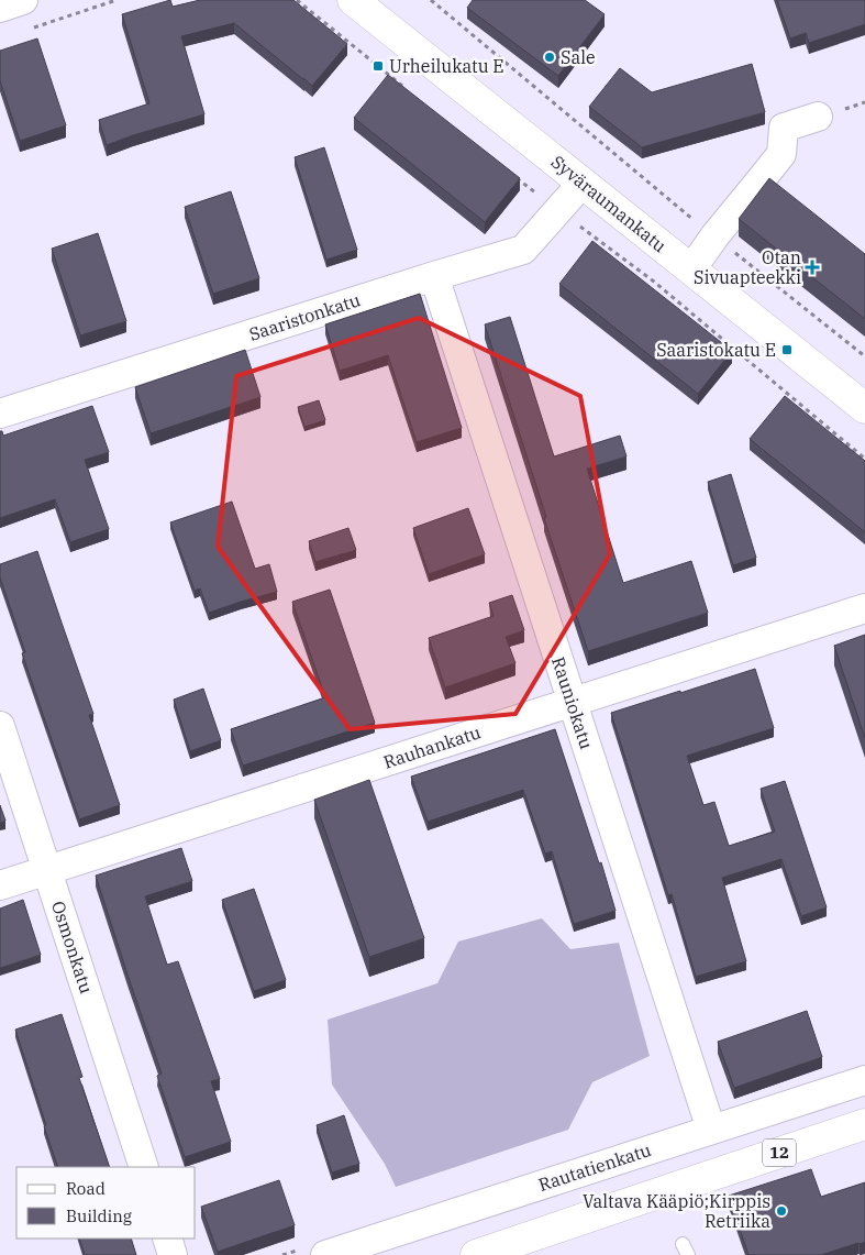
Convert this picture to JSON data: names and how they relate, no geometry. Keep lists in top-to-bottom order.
{
  "streets": {
    "main road": ["Syväraumankatu", "12"],
    "street": [
      "Saaristonkatu",
      "Rauniokatu",
      "Rauhankatu",
      "Osmonkatu",
      "Rautatienkatu"
    ]
  },
  "crossings": [
    ["Syväraumankatu", "Saaristonkatu"],
    ["Saaristonkatu", "Rauniokatu"],
    ["Rauniokatu", "Rauhankatu"],
    ["Rauniokatu", "Rautatienkatu"],
    ["Rauhankatu", "Osmonkatu"]
  ],
  "places": {
    "other": ["Sale", "Valtava Kääpiö;Kirppis Retriika"],
    "transit": ["Urheilukatu E", "Saaristokatu E"],
    "health": ["Otan Sivuapteekki"]
  },
  "legend": ["Road", "Building"]
}
